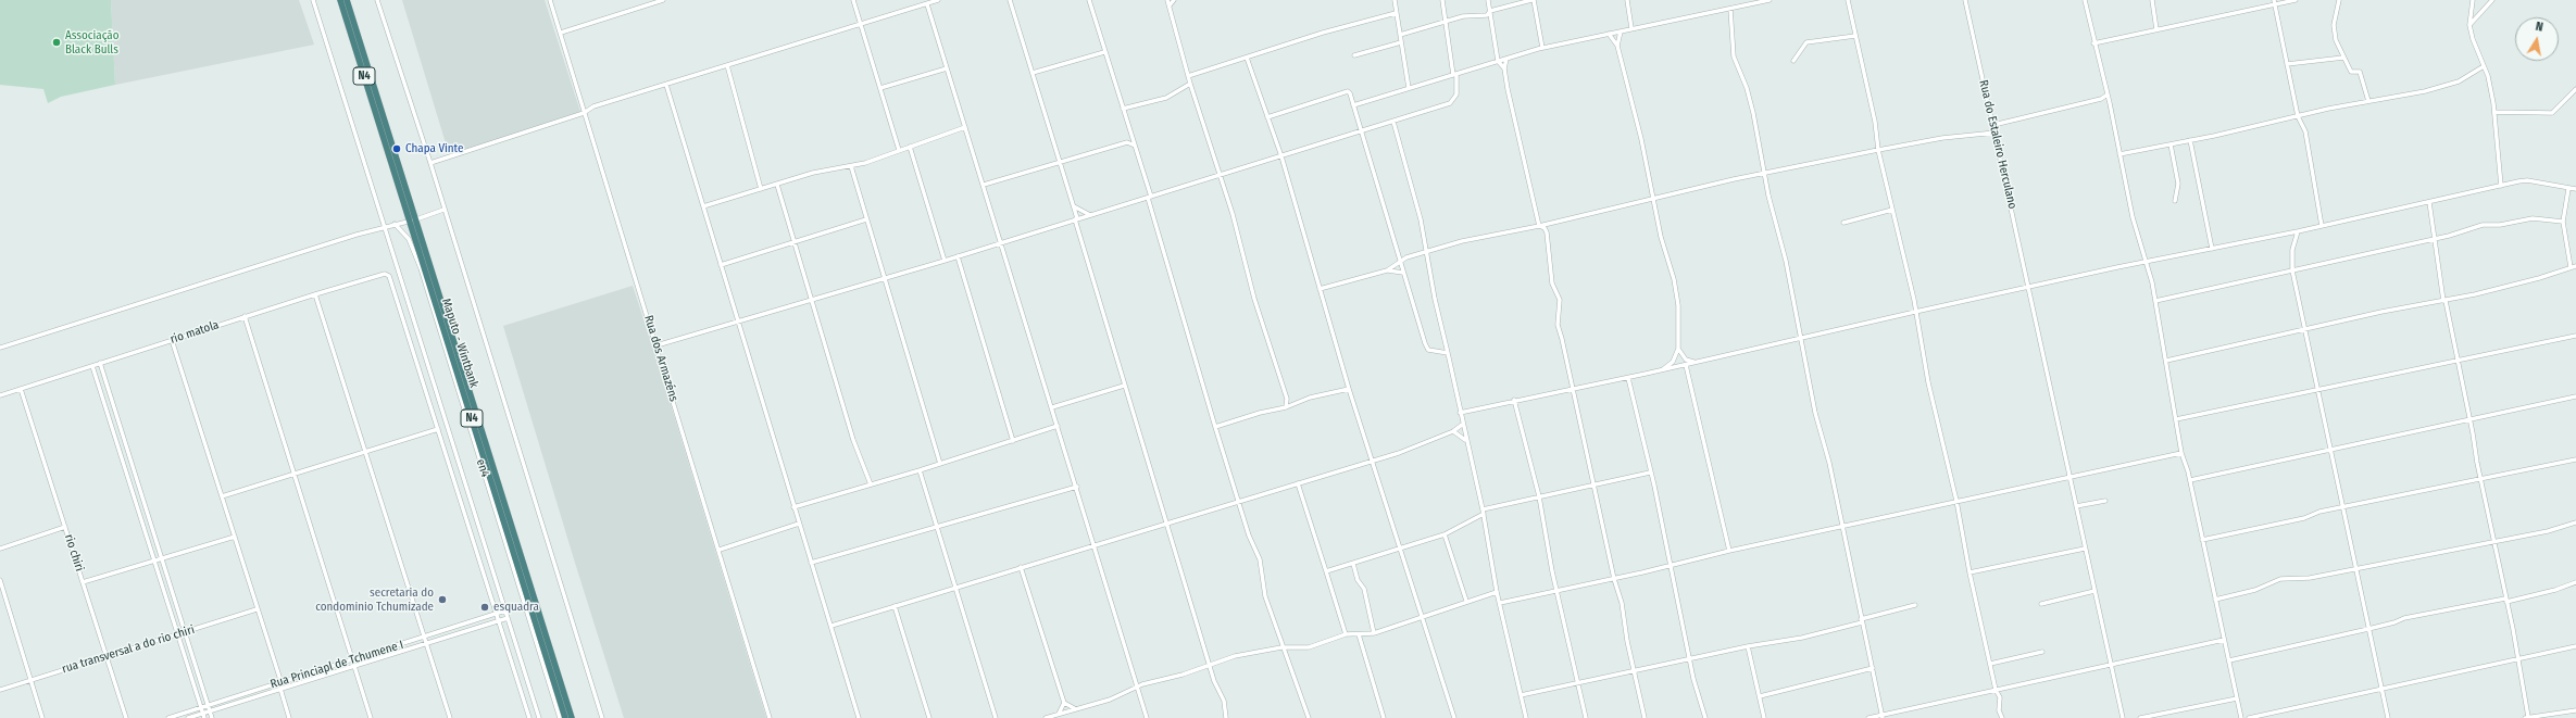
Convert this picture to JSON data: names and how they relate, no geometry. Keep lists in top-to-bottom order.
{
  "streets": {
    "highway": ["N4", "Maputo - Wintbank"],
    "street": [
      "Rua do Estaleiro Herculano",
      "rio matola",
      "Rua dos Armazéns",
      "en4",
      "rio chiri",
      "rua transversal a do rio chiri",
      "Rua Princiapl de Tchumene I"
    ]
  },
  "crossings": [
    ["rio matola", "rio chiri"],
    ["rio chiri", "rua transversal a do rio chiri"]
  ],
  "places": [
    "Associação Black Bulls",
    "Chapa Vinte",
    "secretaria do condominio Tchumizade",
    "esquadra"
  ],
  "north": "top"
}
